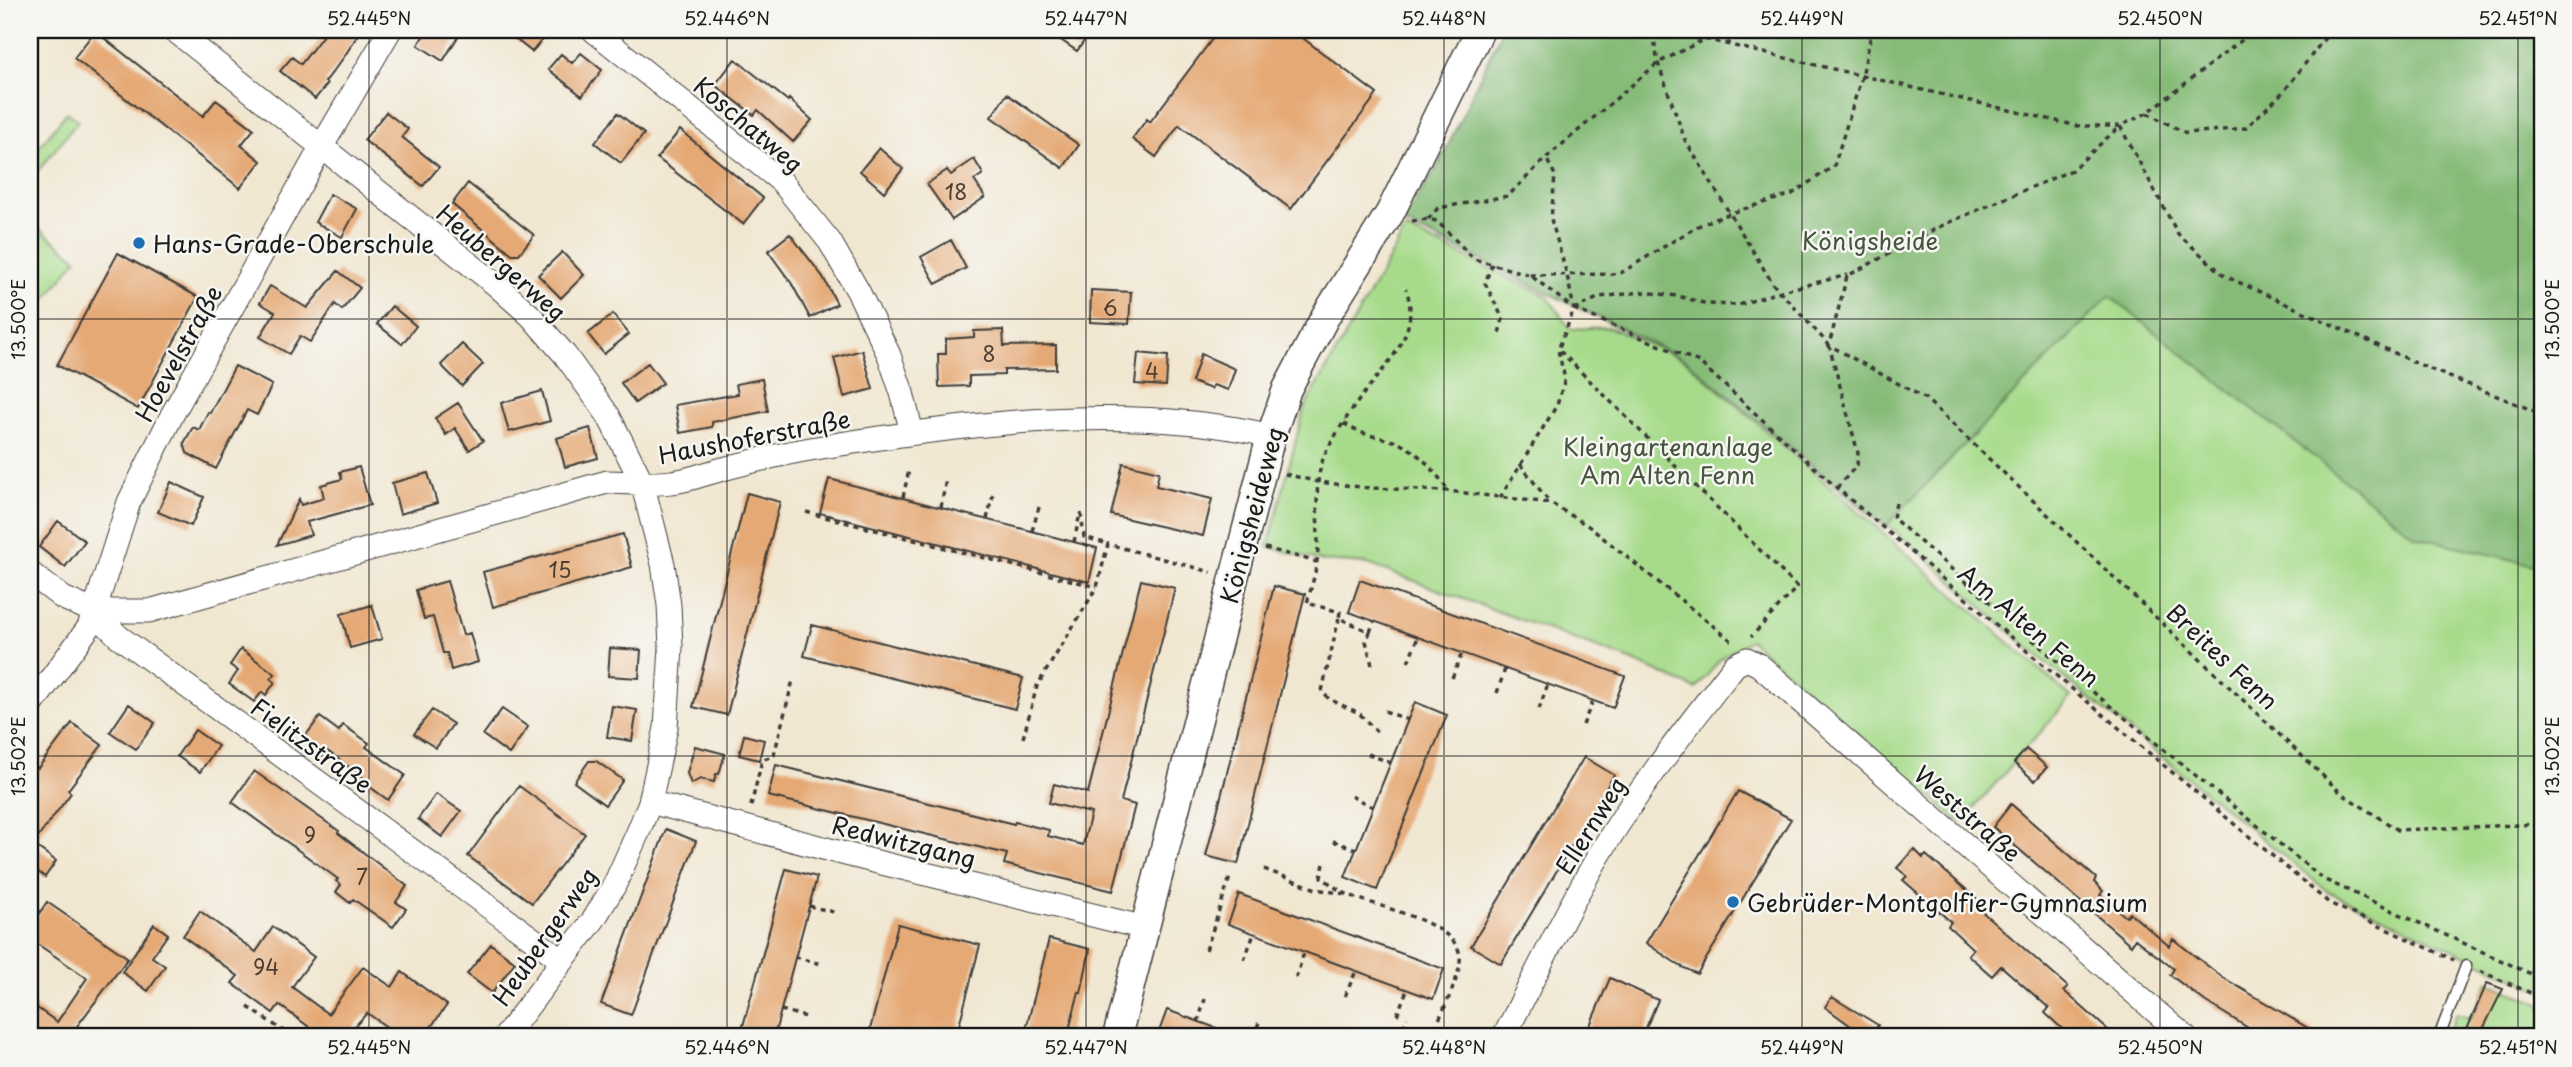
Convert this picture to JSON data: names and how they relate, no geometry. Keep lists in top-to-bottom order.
{
  "streets": {
    "street": [
      "Koschatweg",
      "Heubergerweg",
      "Hoevelstraße",
      "Haushoferstraße",
      "Königsheideweg",
      "Fielitzstraße",
      "Weststraße",
      "Ellernweg",
      "Redwitzgang"
    ],
    "path": ["Am Alten Fenn", "Breites Fenn"]
  },
  "crossings": [
    ["Koschatweg", "Haushoferstraße"],
    ["Heubergerweg", "Hoevelstraße"],
    ["Heubergerweg", "Haushoferstraße"],
    ["Heubergerweg", "Fielitzstraße"],
    ["Heubergerweg", "Redwitzgang"],
    ["Hoevelstraße", "Haushoferstraße"],
    ["Hoevelstraße", "Fielitzstraße"],
    ["Haushoferstraße", "Königsheideweg"],
    ["Haushoferstraße", "Fielitzstraße"],
    ["Königsheideweg", "Redwitzgang"],
    ["Weststraße", "Ellernweg"]
  ],
  "parks": ["Königsheide", "Kleingartenanlage Am Alten Fenn"],
  "places": ["Hans-Grade-Oberschule", "Gebrüder-Montgolfier-Gymnasium"],
  "house_numbers": [
    "18",
    "6",
    "8",
    "4",
    "15",
    "9",
    "7",
    "94"
  ],
  "coordinates": [
    "52.445°N",
    "52.446°N",
    "52.447°N",
    "52.448°N",
    "52.449°N",
    "52.450°N",
    "52.451°N",
    "13.500°E",
    "13.502°E"
  ]
}
